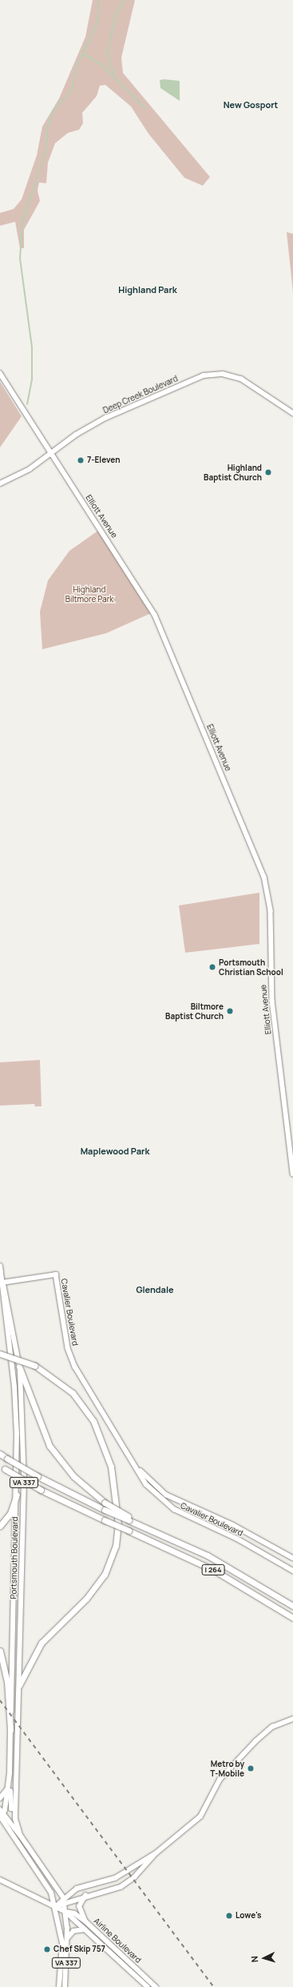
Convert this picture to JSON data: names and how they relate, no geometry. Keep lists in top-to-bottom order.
{
  "streets": {
    "highway": ["I 264"],
    "main road": ["VA 337", "Portsmouth Boulevard", "Airline Boulevard"],
    "street": ["Deep Creek Boulevard", "Elliott Avenue", "Cavalier Boulevard"]
  },
  "crossings": [
    ["Deep Creek Boulevard", "Elliott Avenue"],
    ["Cavalier Boulevard", "Portsmouth Boulevard"],
    ["VA 337", "Airline Boulevard"],
    ["Portsmouth Boulevard", "Airline Boulevard"]
  ],
  "districts": [
    "New Gosport",
    "Highland Park",
    "Maplewood Park",
    "Glendale"
  ],
  "parks": ["Highland Biltmore Park"],
  "places": [
    "7-Eleven",
    "Highland Baptist Church",
    "Portsmouth Christian School",
    "Biltmore Baptist Church",
    "Metro by T-Mobile",
    "Lowe's",
    "Chef Skip 757"
  ],
  "north": "left"
}
